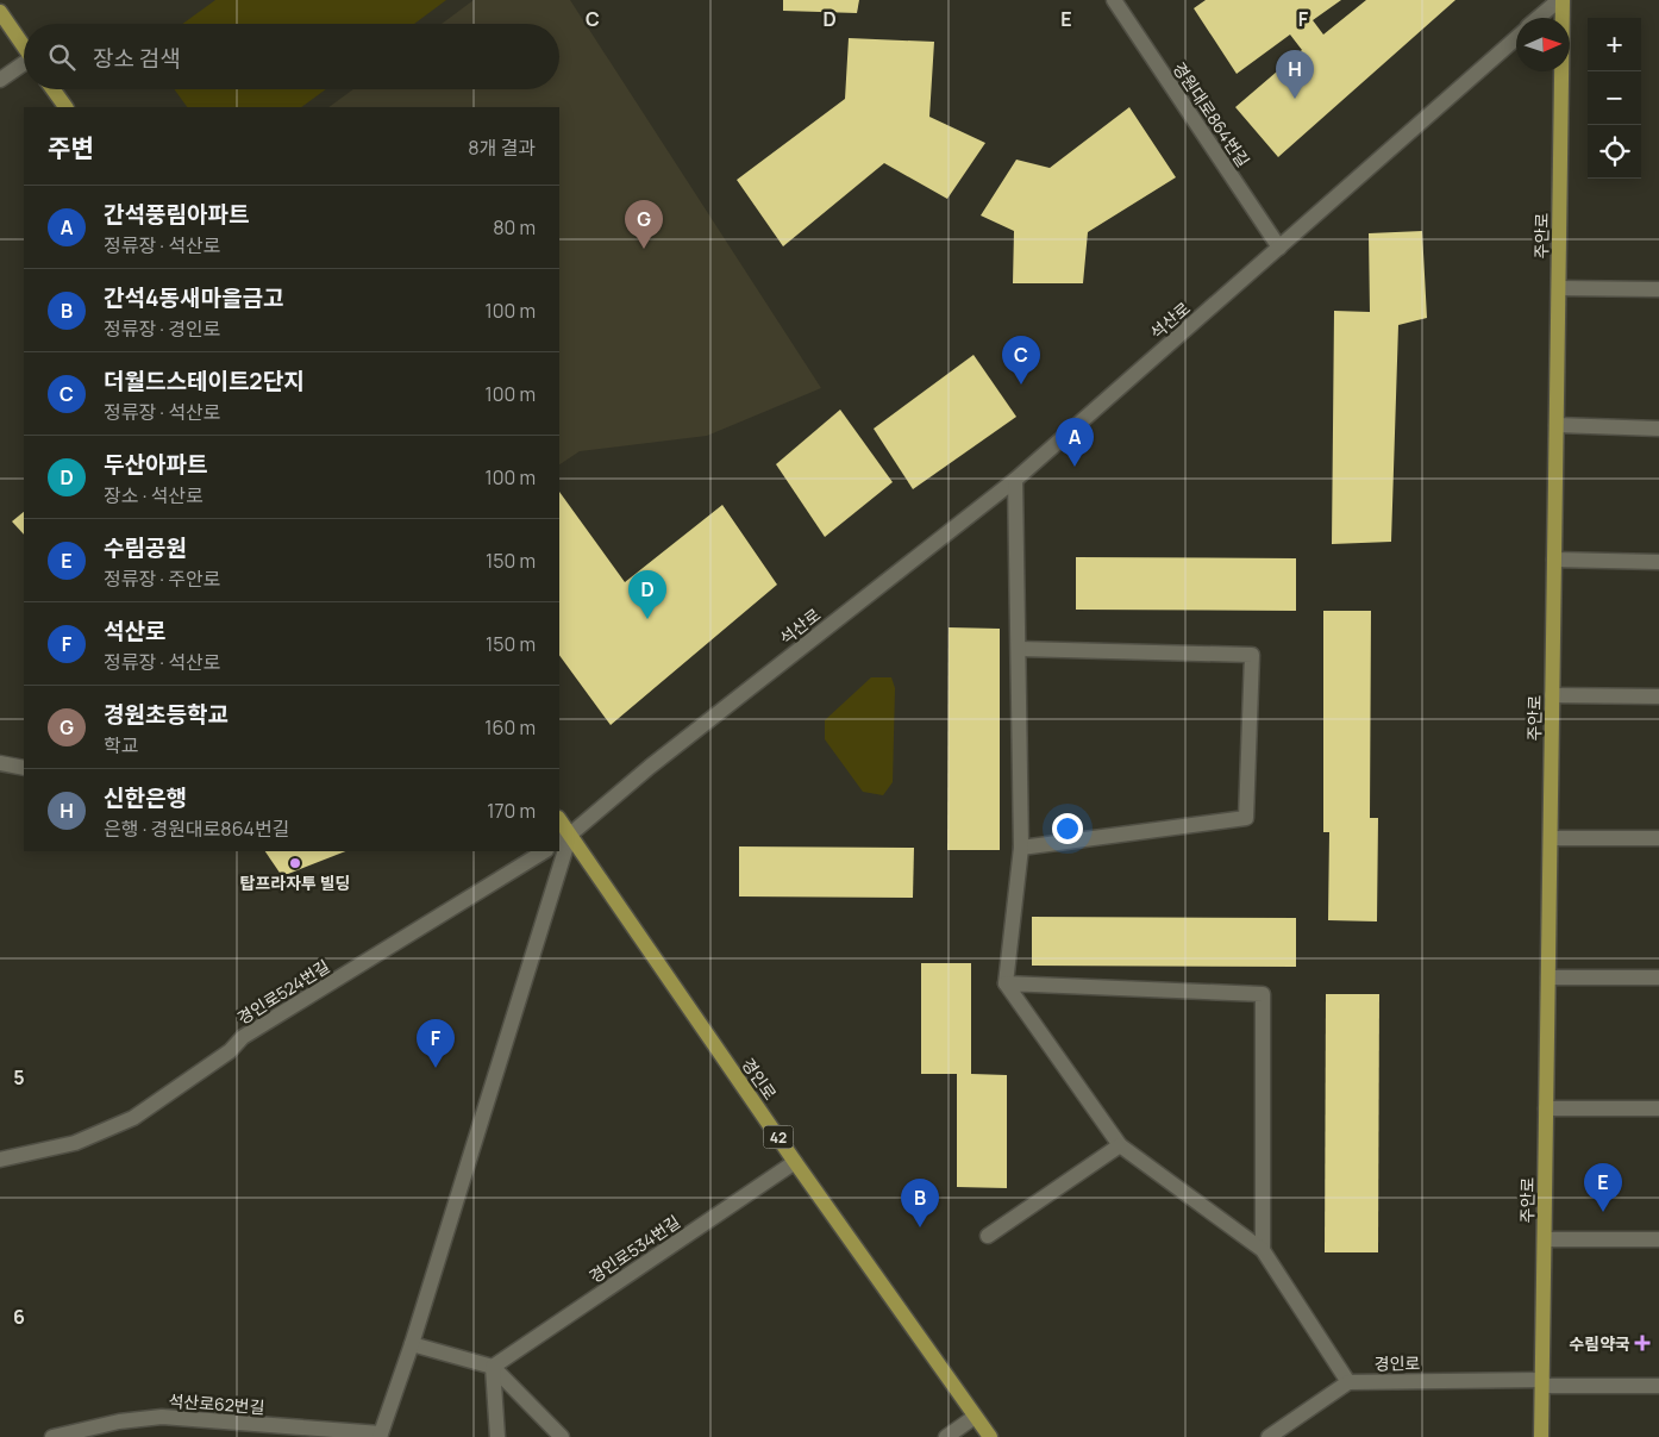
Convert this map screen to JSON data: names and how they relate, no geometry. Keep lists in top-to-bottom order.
{
  "streets": {
    "main road": ["주안로", "경인로", "42"],
    "street": [
      "경원대로864번길",
      "석산로",
      "경인로524번길",
      "경인로534번길",
      "석산로62번길"
    ]
  },
  "crossings": [
    ["경원대로864번길", "석산로"],
    ["주안로", "석산로"],
    ["주안로", "경인로"],
    ["석산로", "경인로"],
    ["경인로", "경인로534번길"]
  ],
  "places": {
    "other": ["탑프라자투 빌딩"],
    "health": ["수림약국"]
  },
  "north": "right",
  "page": {
    "map_buttons": ["+", "−"],
    "search": "장소 검색",
    "pins": [
      "H",
      "G",
      "C",
      "A",
      "D",
      "F",
      "E",
      "B"
    ],
    "heading": ["주변", "8개 결과"],
    "list": [
      {
        "mark": "A",
        "name": "간석풍림아파트",
        "note": "정류장 · 석산로",
        "value": "80 m"
      },
      {
        "mark": "B",
        "name": "간석4동새마을금고",
        "note": "정류장 · 경인로",
        "value": "100 m"
      },
      {
        "mark": "C",
        "name": "더월드스테이트2단지",
        "note": "정류장 · 석산로",
        "value": "100 m"
      },
      {
        "mark": "D",
        "name": "두산아파트",
        "note": "장소 · 석산로",
        "value": "100 m"
      },
      {
        "mark": "E",
        "name": "수림공원",
        "note": "정류장 · 주안로",
        "value": "150 m"
      },
      {
        "mark": "F",
        "name": "석산로",
        "note": "정류장 · 석산로",
        "value": "150 m"
      },
      {
        "mark": "G",
        "name": "경원초등학교",
        "note": "학교",
        "value": "160 m"
      },
      {
        "mark": "H",
        "name": "신한은행",
        "note": "은행 · 경원대로864번길",
        "value": "170 m"
      }
    ]
  },
  "grid": {
    "columns": [
      "C",
      "D",
      "E",
      "F"
    ],
    "rows": ["5", "6"]
  }
}
